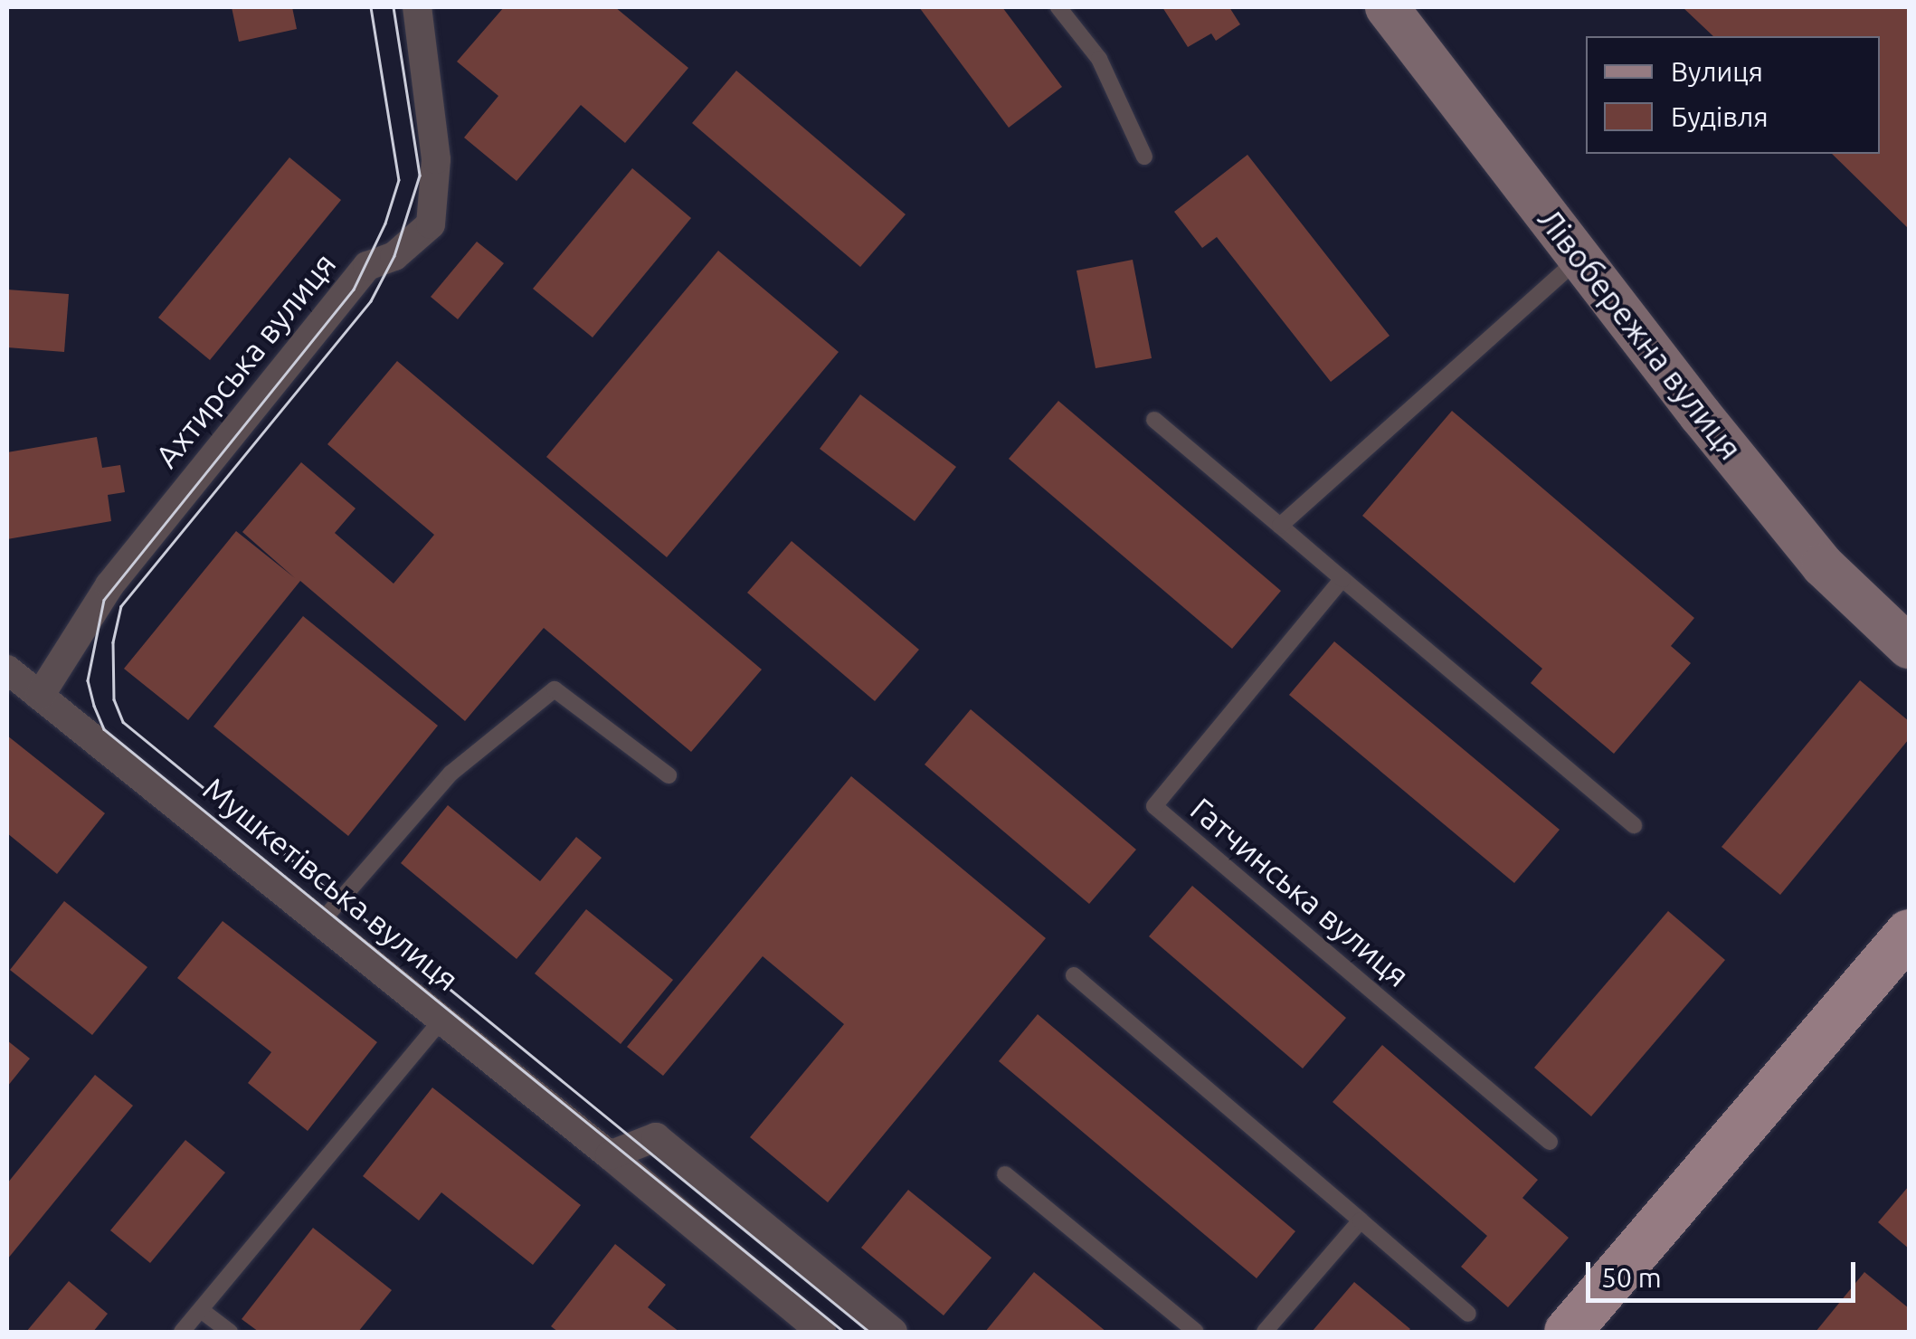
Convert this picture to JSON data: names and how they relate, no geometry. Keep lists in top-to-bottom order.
{
  "streets": {
    "main road": ["Лівобережна вулиця"],
    "street": ["Ахтирська вулиця", "Мушкетівська вулиця"],
    "lane": ["Гатчинська вулиця"]
  },
  "crossings": [
    ["Ахтирська вулиця", "Мушкетівська вулиця"]
  ],
  "legend": ["Вулиця", "Будівля"],
  "scale_bar": "50 m"
}
